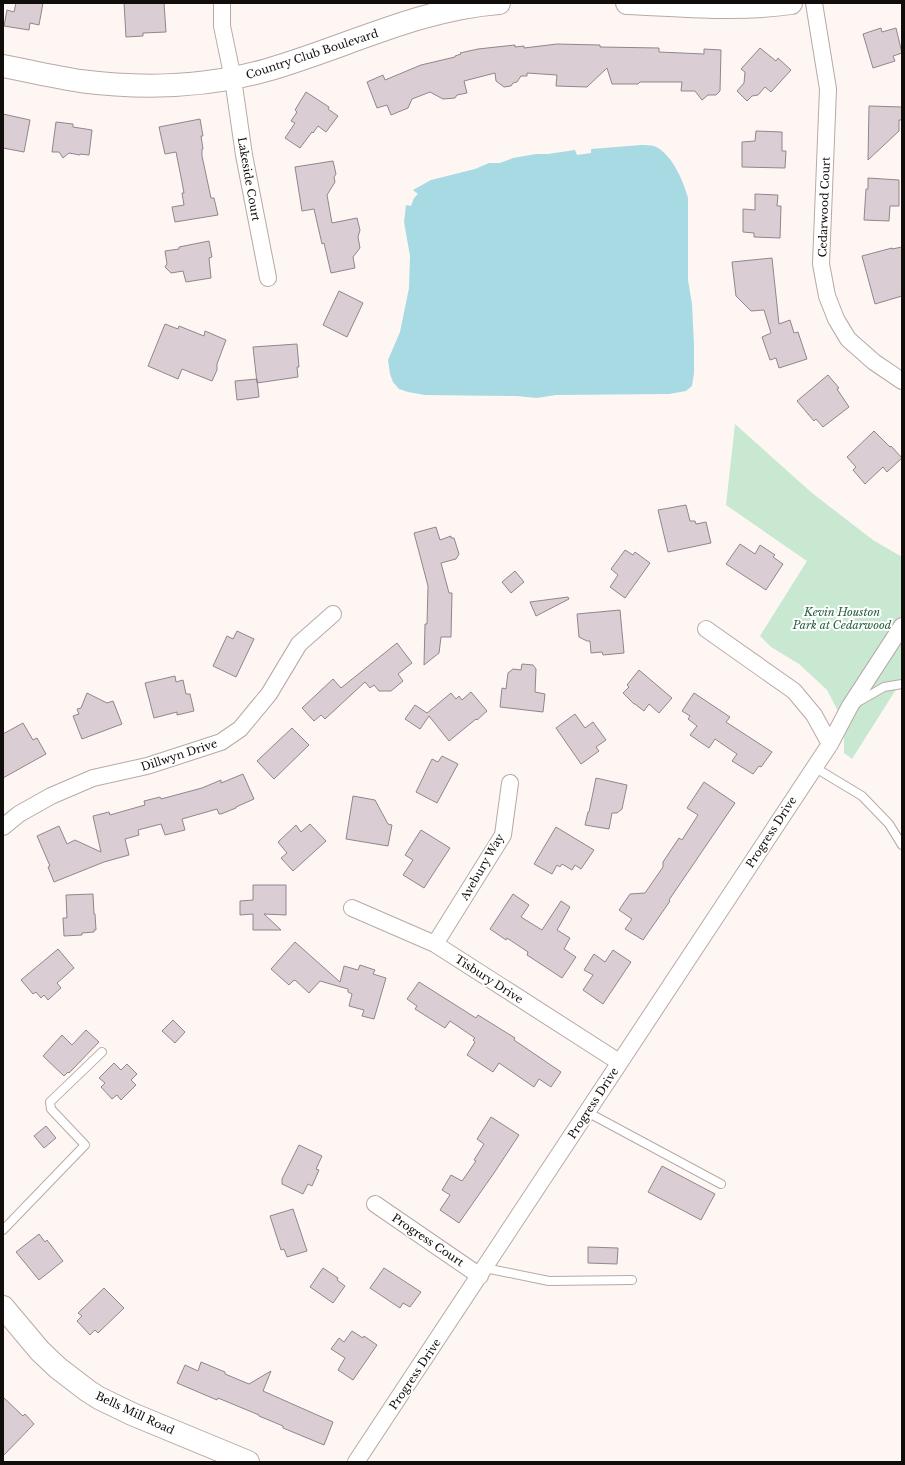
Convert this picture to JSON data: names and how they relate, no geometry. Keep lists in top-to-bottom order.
{
  "streets": {
    "street": [
      "Country Club Boulevard",
      "Lakeside Court",
      "Cedarwood Court",
      "Dillwyn Drive",
      "Progress Drive",
      "Avebury Way",
      "Tisbury Drive",
      "Progress Court",
      "Bells Mill Road"
    ]
  },
  "crossings": [
    ["Country Club Boulevard", "Lakeside Court"],
    ["Progress Drive", "Tisbury Drive"],
    ["Progress Drive", "Progress Court"],
    ["Avebury Way", "Tisbury Drive"]
  ],
  "parks": ["Kevin Houston Park at Cedarwood"]
}
